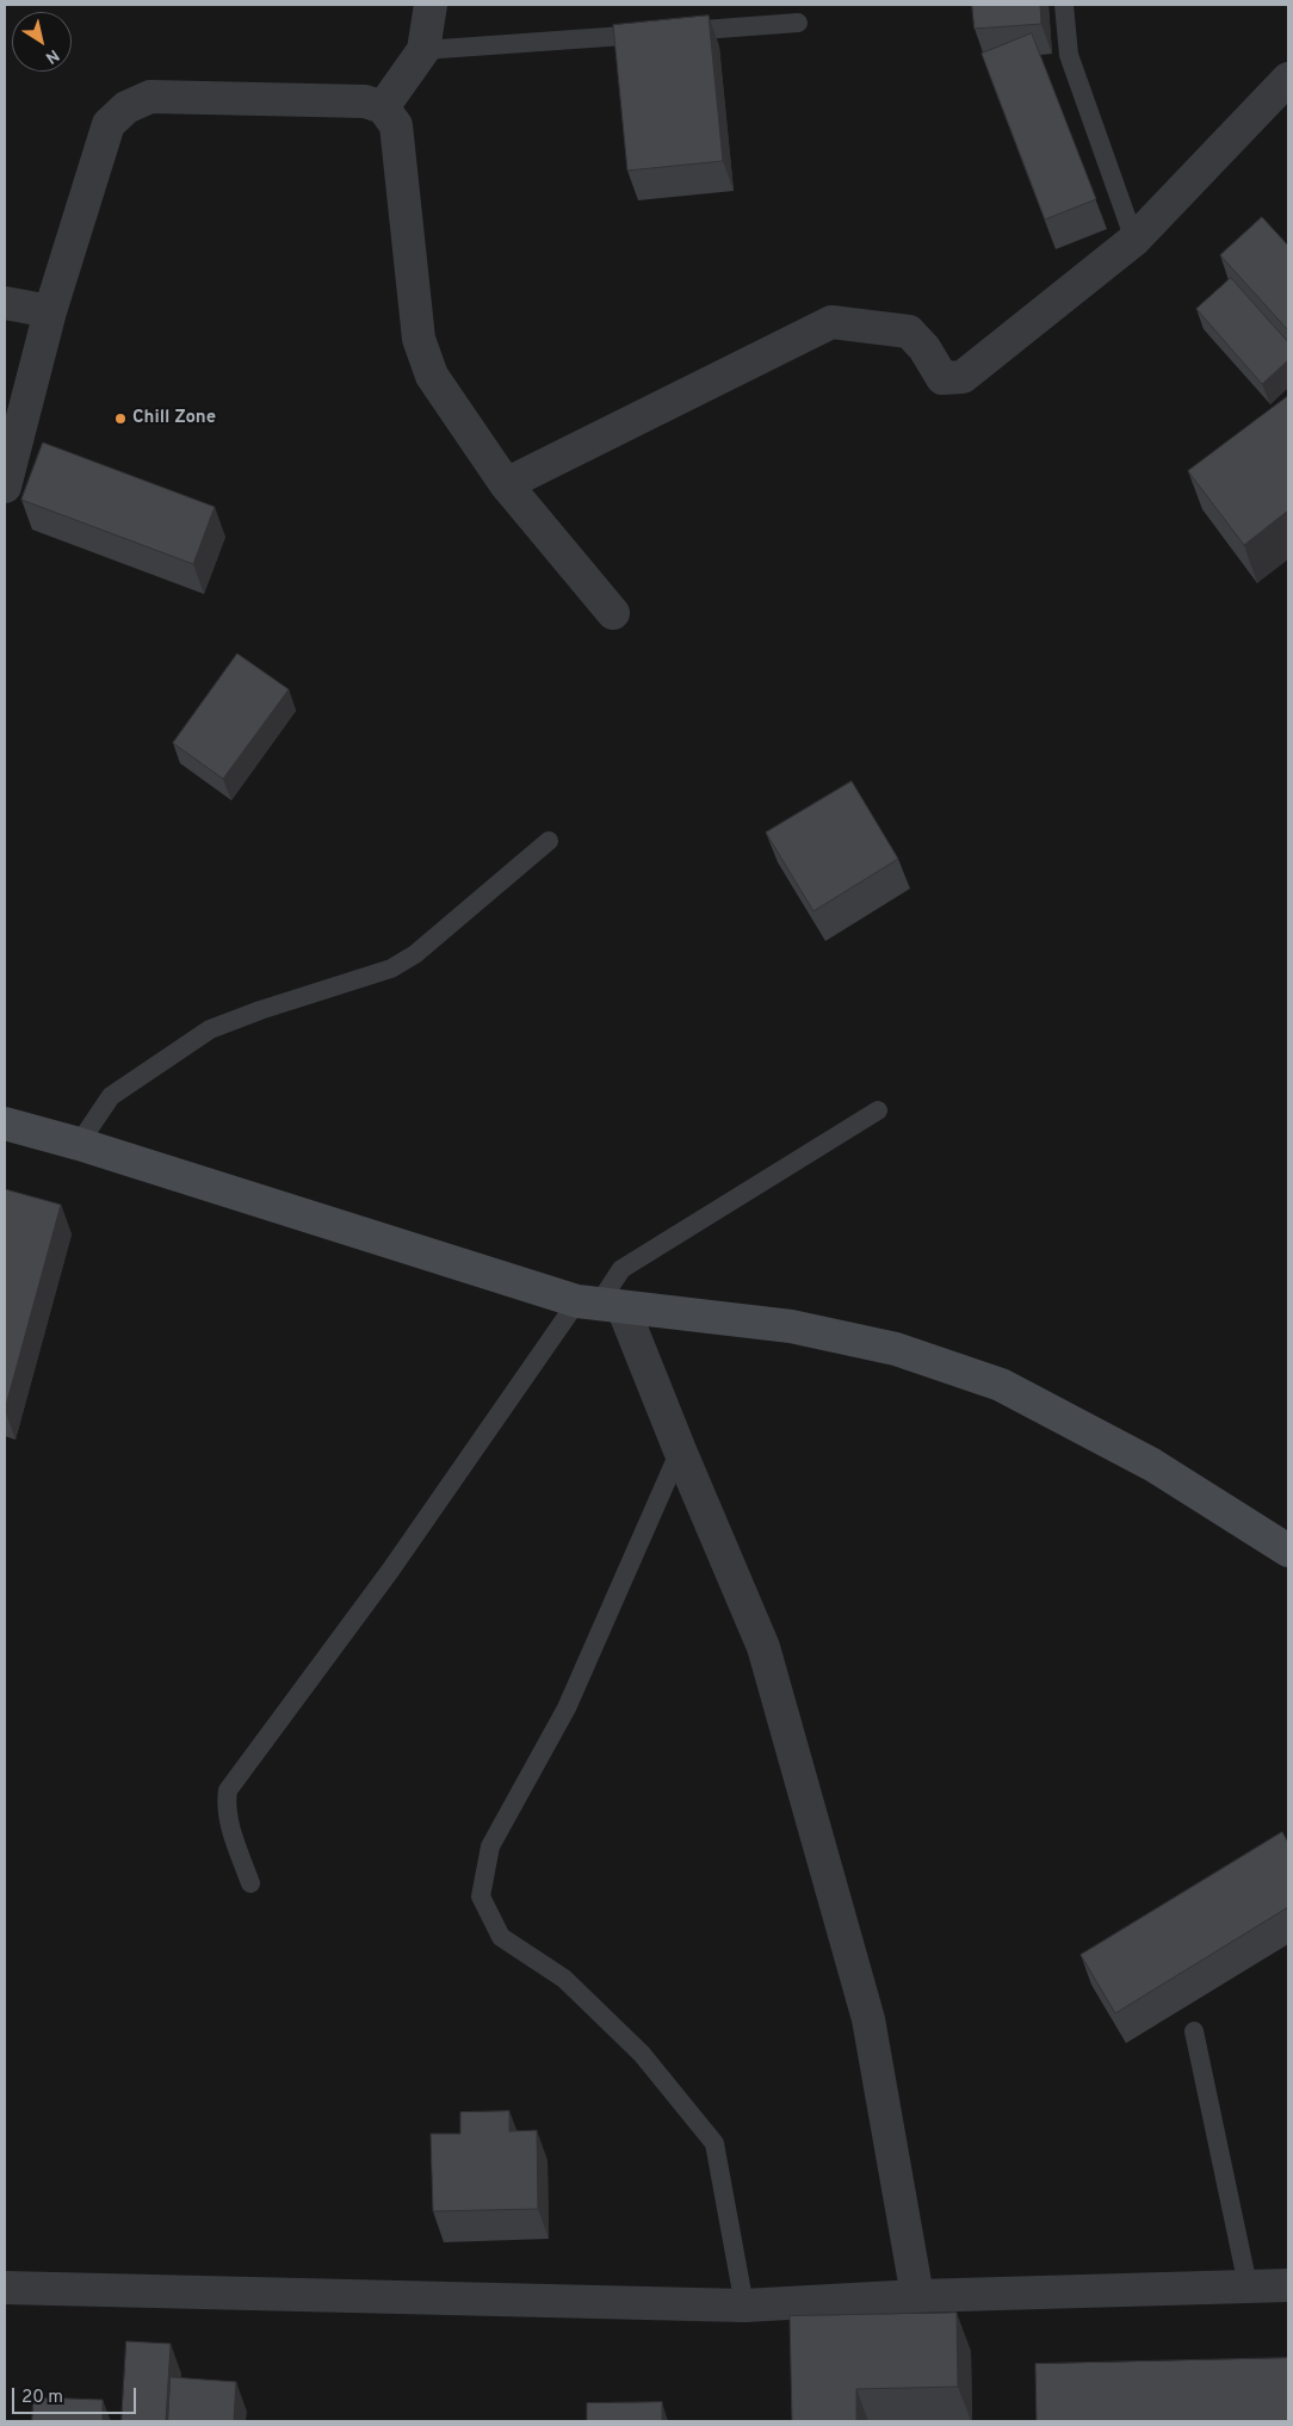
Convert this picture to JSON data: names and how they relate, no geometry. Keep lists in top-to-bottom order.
{
  "places": ["Chill Zone"],
  "scale_bar": "20 m",
  "north": "bottom right"
}
